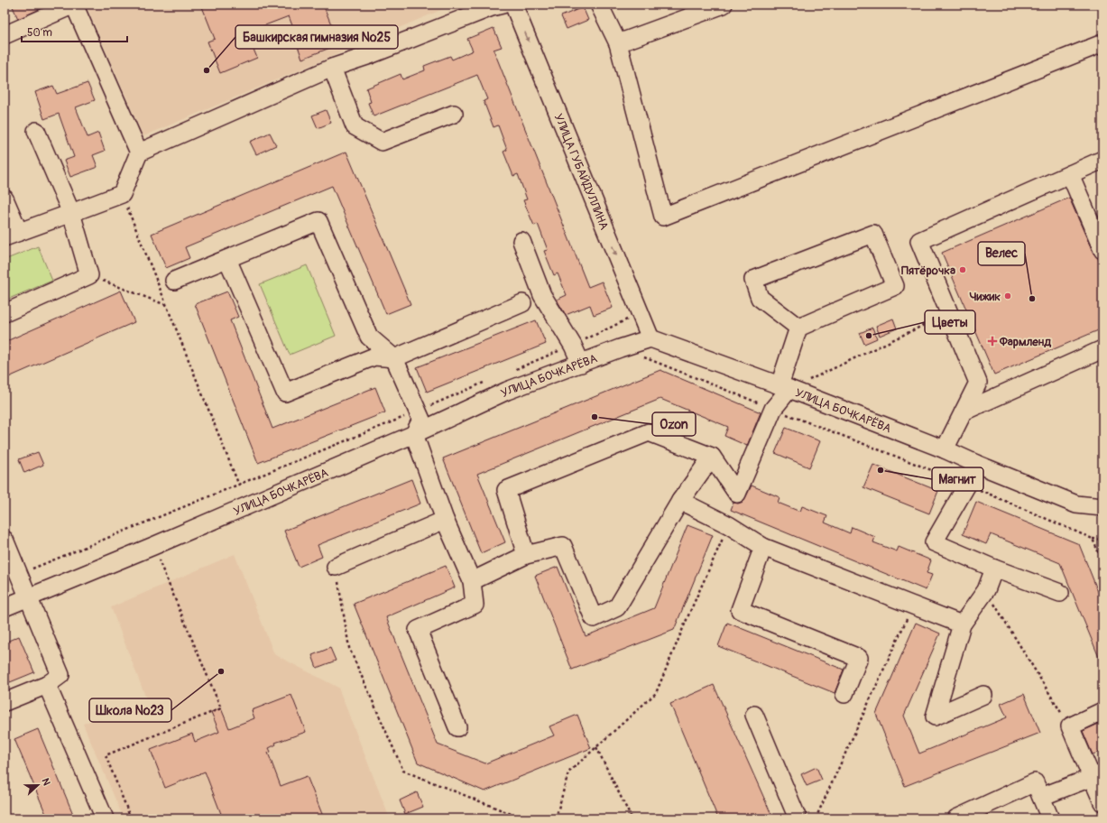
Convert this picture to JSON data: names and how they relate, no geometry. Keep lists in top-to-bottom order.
{
  "streets": {
    "street": ["УЛИЦА ГУБАЙДУЛЛИНА", "УЛИЦА БОЧКАРЁВА"]
  },
  "crossings": [
    ["УЛИЦА ГУБАЙДУЛЛИНА", "УЛИЦА БОЧКАРЁВА"]
  ],
  "places": {
    "other": [
      "Башкирская гимназия №25",
      "Пятёрочка",
      "Чижик",
      "Велес",
      "Цветы",
      "Ozon",
      "Магнит",
      "Школа №23"
    ],
    "health": ["Фармленд"]
  },
  "scale_bar": "50 m",
  "north": "right"
}
